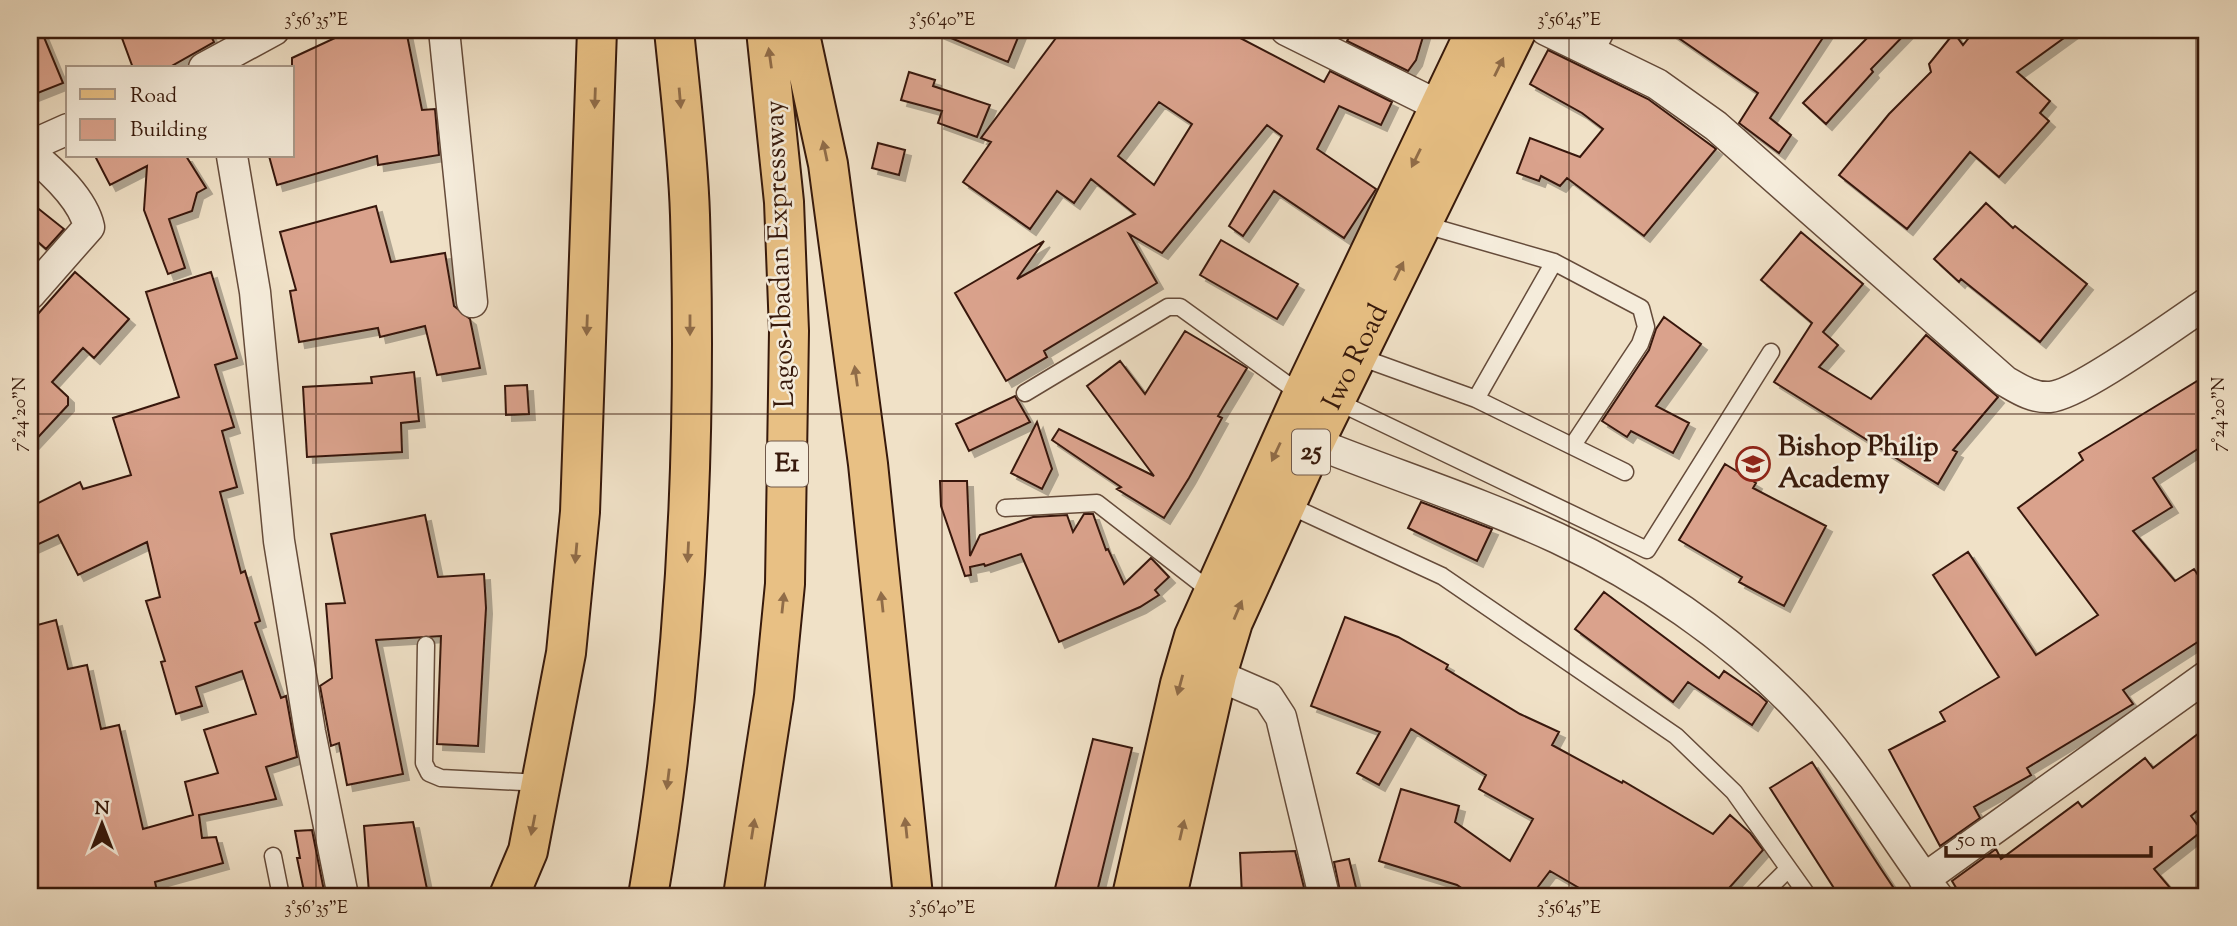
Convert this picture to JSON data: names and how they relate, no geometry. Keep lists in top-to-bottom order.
{
  "streets": {
    "main road": [
      "Lagos-Ibadan Expressway",
      "Iwo Road",
      "25",
      "E1"
    ]
  },
  "places": {
    "school or university": ["Bishop Philip Academy"]
  },
  "legend": ["Road", "Building"],
  "scale_bar": "50 m",
  "north": "top",
  "coordinates": [
    "3°56'35\"E",
    "3°56'40\"E",
    "3°56'45\"E",
    "7°24'20\"N"
  ]
}
